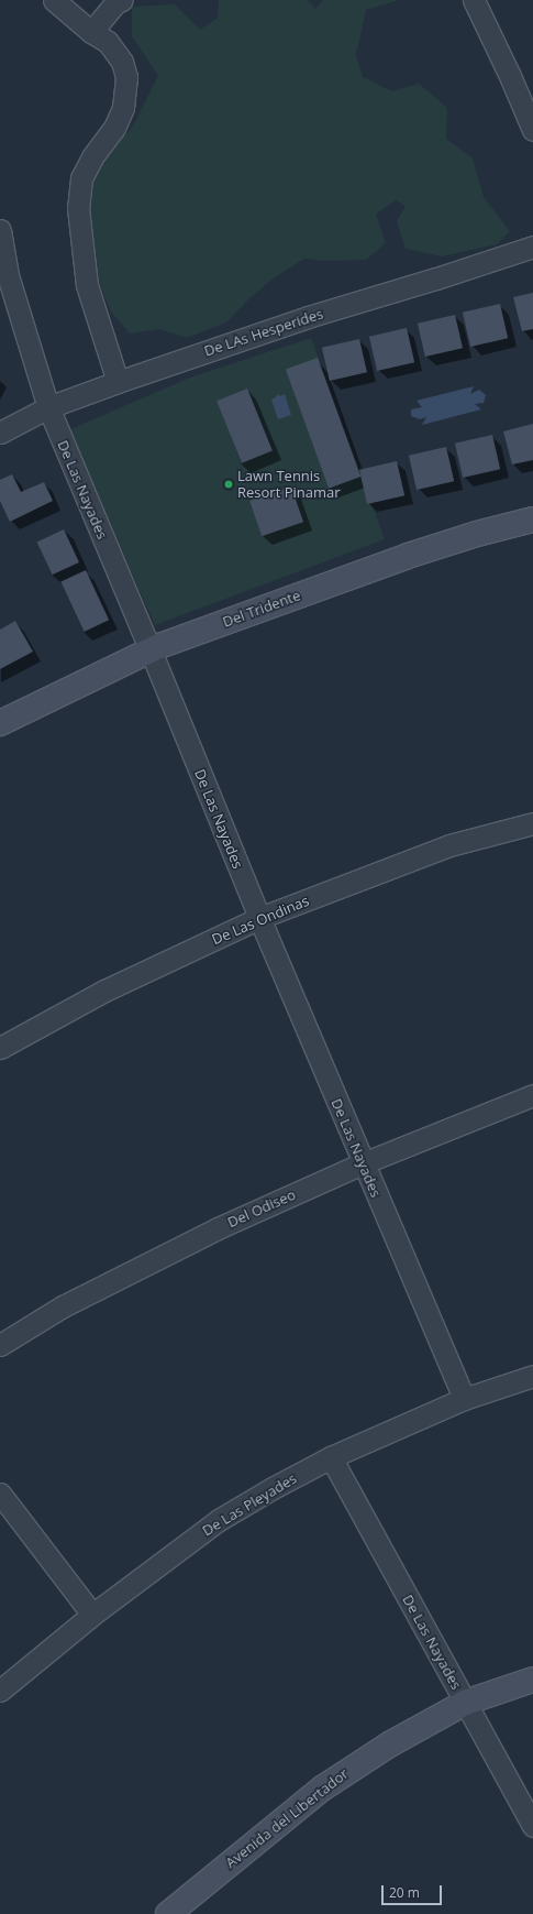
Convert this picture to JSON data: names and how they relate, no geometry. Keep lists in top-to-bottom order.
{
  "streets": {
    "main road": ["Del Tridente", "Avenida del Libertador"],
    "street": [
      "De LAs Hesperides",
      "De Las Nayades",
      "De Las Ondinas",
      "Del Odiseo",
      "De Las Pleyades"
    ]
  },
  "crossings": [
    ["De LAs Hesperides", "De Las Nayades"],
    ["De Las Nayades", "Del Tridente"],
    ["De Las Nayades", "De Las Ondinas"],
    ["De Las Nayades", "Del Odiseo"],
    ["De Las Nayades", "De Las Pleyades"],
    ["De Las Nayades", "Avenida del Libertador"]
  ],
  "places": ["Lawn Tennis Resort Pinamar"],
  "scale_bar": "20 m"
}
